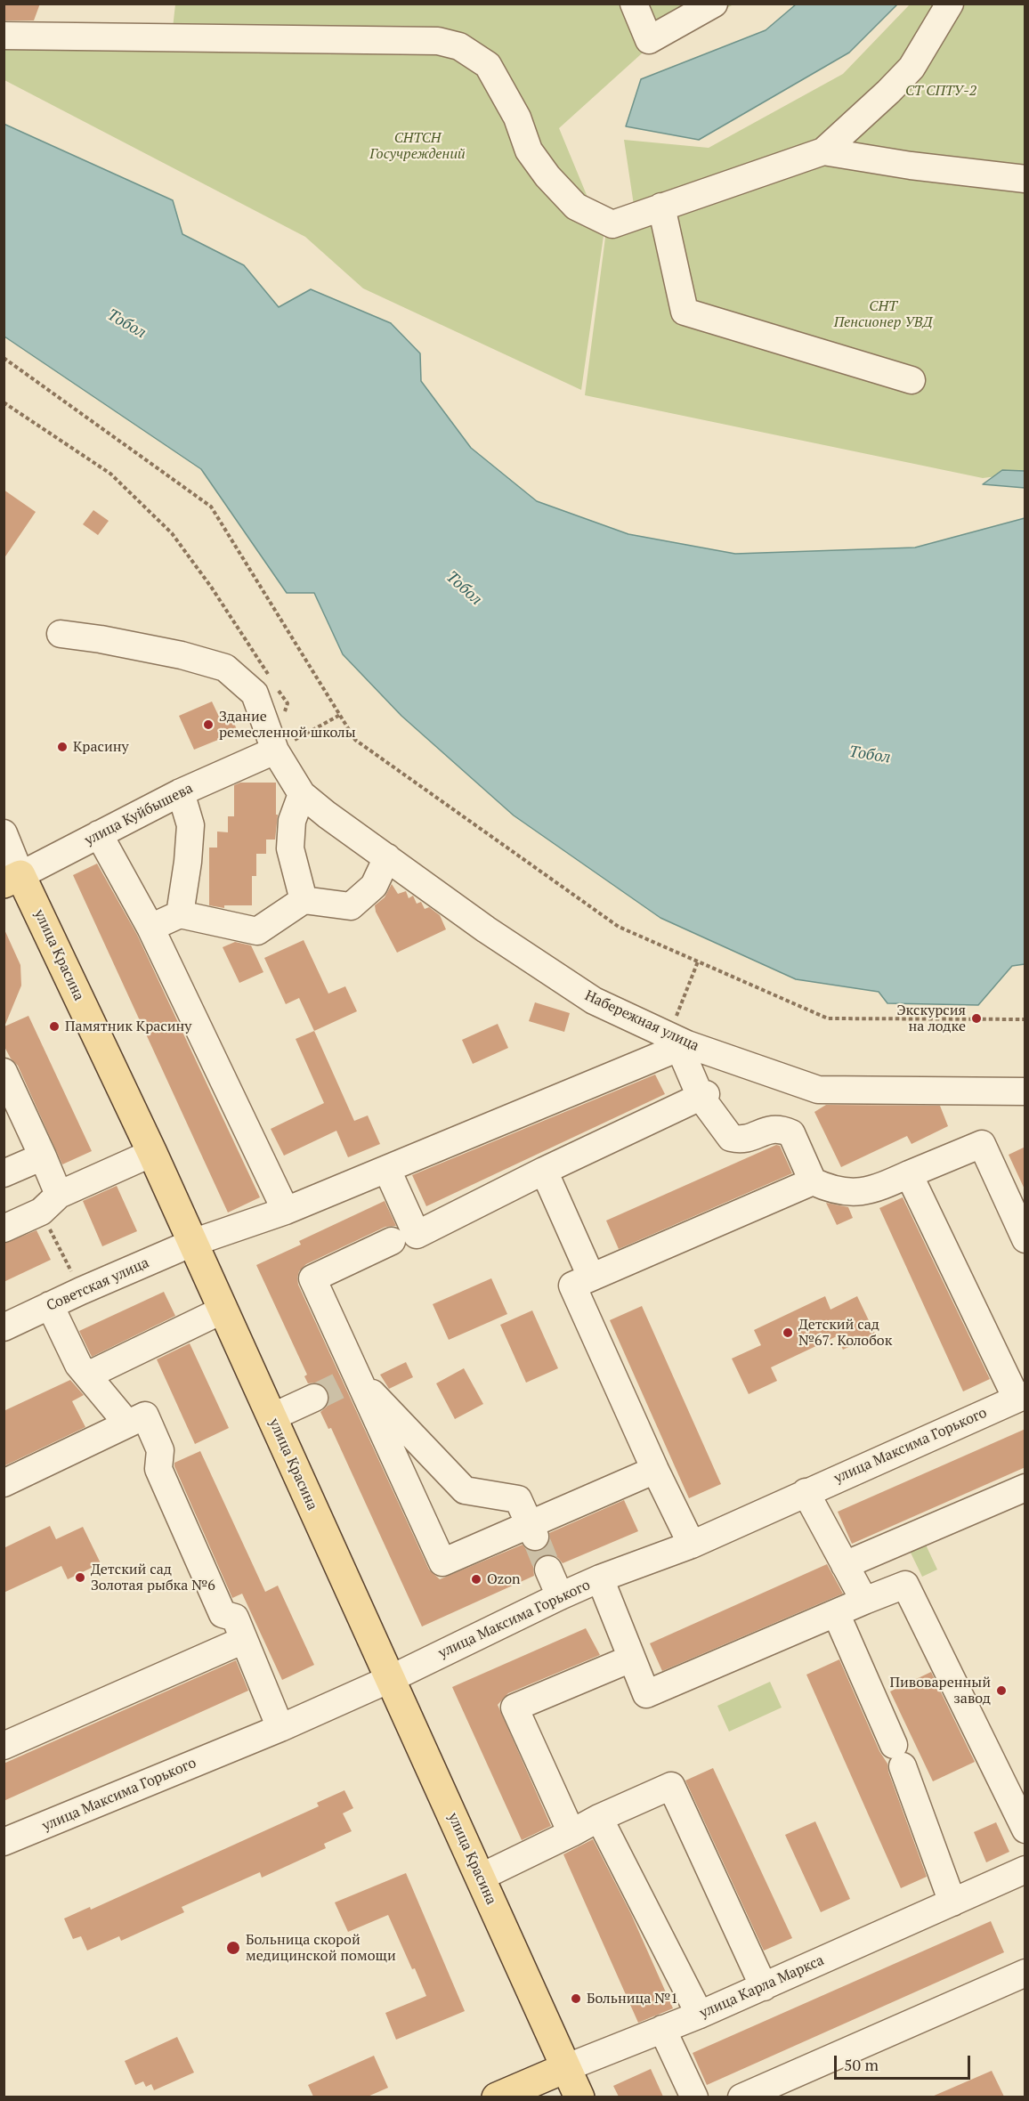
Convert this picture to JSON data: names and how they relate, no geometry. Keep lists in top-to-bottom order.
{
  "streets": {
    "main road": ["улица Красина", "улица Карла Маркса"],
    "street": [
      "улица Куйбышева",
      "Набережная улица",
      "Советская улица",
      "улица Максима Горького"
    ]
  },
  "crossings": [
    ["улица Куйбышева", "улица Красина"],
    ["улица Куйбышева", "Набережная улица"],
    ["улица Красина", "Советская улица"],
    ["улица Красина", "улица Максима Горького"],
    ["улица Красина", "улица Карла Маркса"],
    ["Набережная улица", "Советская улица"]
  ],
  "water": ["Тобол"],
  "parks": ["СТ СПТУ-2", "СНТСН Госучреждений", "СНТ Пенсионер УВД"],
  "places": [
    "Здание ремесленной школы",
    "Красину",
    "Экскурсия на лодке",
    "Памятник Красину",
    "Детский сад №67. Колобок",
    "Детский сад Золотая рыбка №6",
    "Ozon",
    "Пивоваренный завод",
    "Больница скорой медицинской помощи",
    "Больница №1"
  ],
  "scale_bar": "50 m"
}
